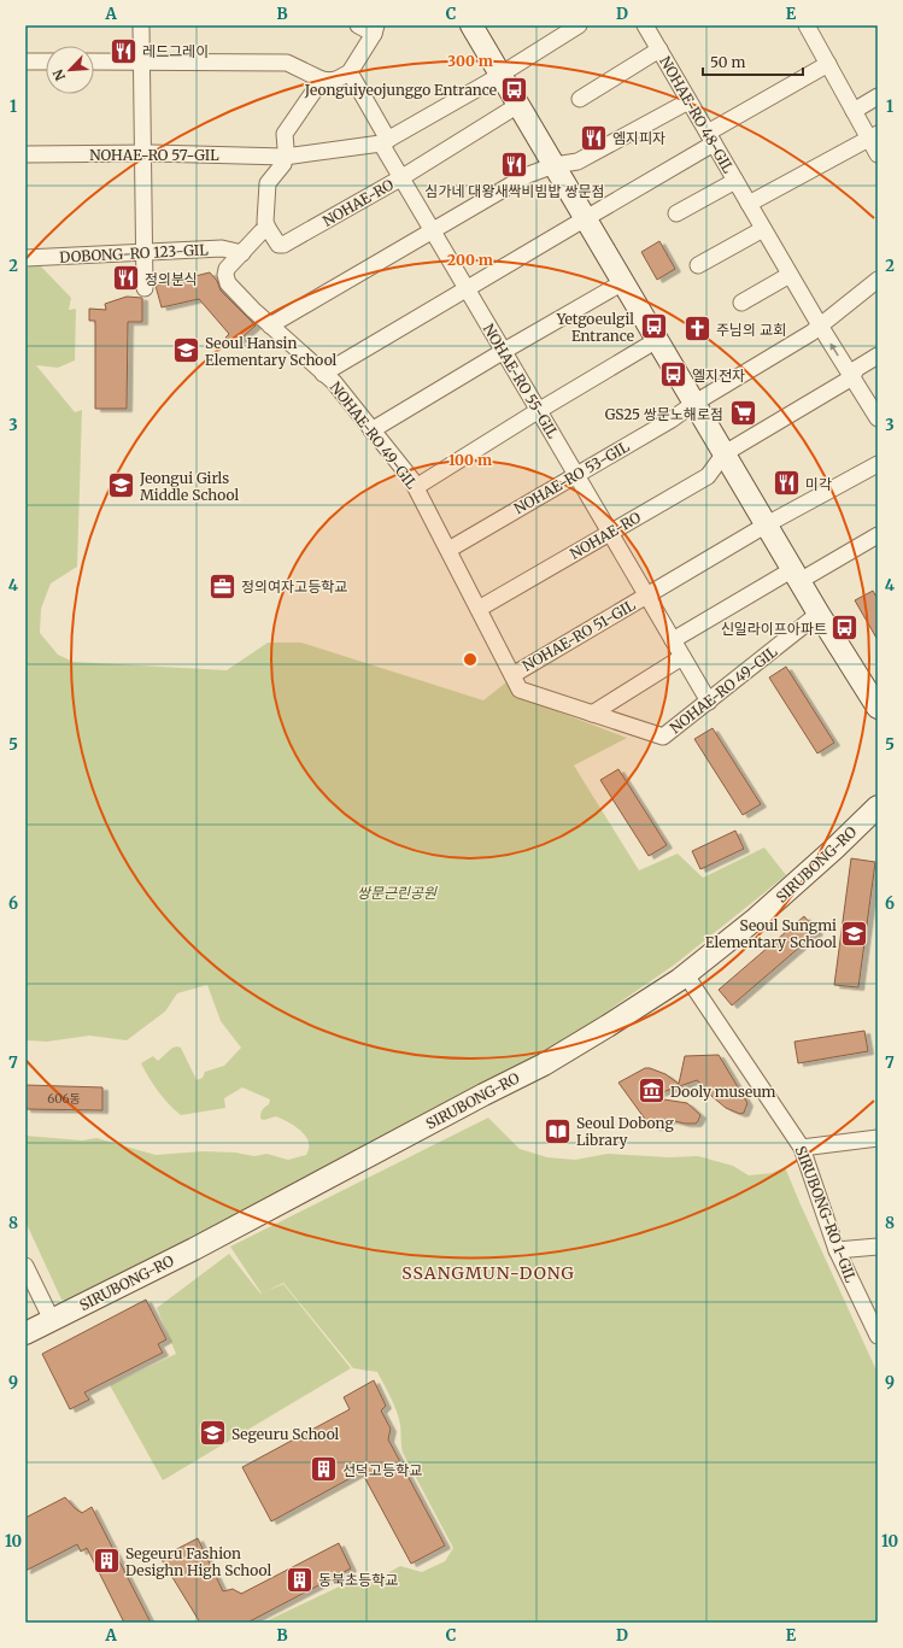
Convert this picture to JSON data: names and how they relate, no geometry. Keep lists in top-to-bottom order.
{
  "streets": {
    "street": [
      "NOHAE-RO 48-GIL",
      "NOHAE-RO 57-GIL",
      "NOHAE-RO",
      "DOBONG-RO 123-GIL",
      "NOHAE-RO 55-GIL",
      "NOHAE-RO 49-GIL",
      "NOHAE-RO 53-GIL",
      "NOHAE-RO 51-GIL",
      "SIRUBONG-RO",
      "SIRUBONG-RO 1-GIL"
    ]
  },
  "crossings": [
    ["NOHAE-RO 48-GIL", "NOHAE-RO"],
    ["NOHAE-RO 48-GIL", "NOHAE-RO 53-GIL"],
    ["NOHAE-RO 57-GIL", "NOHAE-RO 55-GIL"],
    ["NOHAE-RO", "NOHAE-RO 55-GIL"],
    ["NOHAE-RO", "NOHAE-RO 49-GIL"],
    ["NOHAE-RO", "NOHAE-RO 51-GIL"],
    ["DOBONG-RO 123-GIL", "NOHAE-RO 49-GIL"],
    ["NOHAE-RO 55-GIL", "NOHAE-RO 53-GIL"],
    ["NOHAE-RO 55-GIL", "NOHAE-RO 51-GIL"],
    ["NOHAE-RO 49-GIL", "NOHAE-RO 53-GIL"],
    ["NOHAE-RO 49-GIL", "NOHAE-RO 51-GIL"],
    ["NOHAE-RO 53-GIL", "NOHAE-RO 51-GIL"],
    ["SIRUBONG-RO", "SIRUBONG-RO 1-GIL"]
  ],
  "districts": ["SSANGMUN-DONG"],
  "parks": ["쌍문근린공원"],
  "places": {
    "restaurant": [
      "레드그레이",
      "엠지피자",
      "심가네 대왕새싹비빔밥 쌍문점",
      "정의분식",
      "미각"
    ],
    "bus stop": [
      "Jeonguiyeojunggo Entrance",
      "Yetgoeulgil Entrance",
      "엘지전자",
      "신일라이프아파트"
    ],
    "church": ["주님의 교회"],
    "school or university": [
      "Seoul Hansin Elementary School",
      "Jeongui Girls Middle School",
      "Seoul Sungmi Elementary School",
      "Segeuru School"
    ],
    "supermarket": ["GS25 쌍문노해로점"],
    "office": ["정의여자고등학교"],
    "museum": ["Dooly museum"],
    "library": ["Seoul Dobong Library"],
    "building": ["선덕고등학교", "Segeuru Fashion Desighn High School", "동북초등학교"]
  },
  "house_numbers": ["606동"],
  "scale_bar": "50 m",
  "north": "bottom left",
  "grid": {
    "columns": [
      "A",
      "B",
      "C",
      "D",
      "E"
    ],
    "rows": [
      "1",
      "2",
      "3",
      "4",
      "5",
      "6",
      "7",
      "8",
      "9",
      "10"
    ]
  },
  "rings": ["300 m", "200 m", "100 m"]
}
